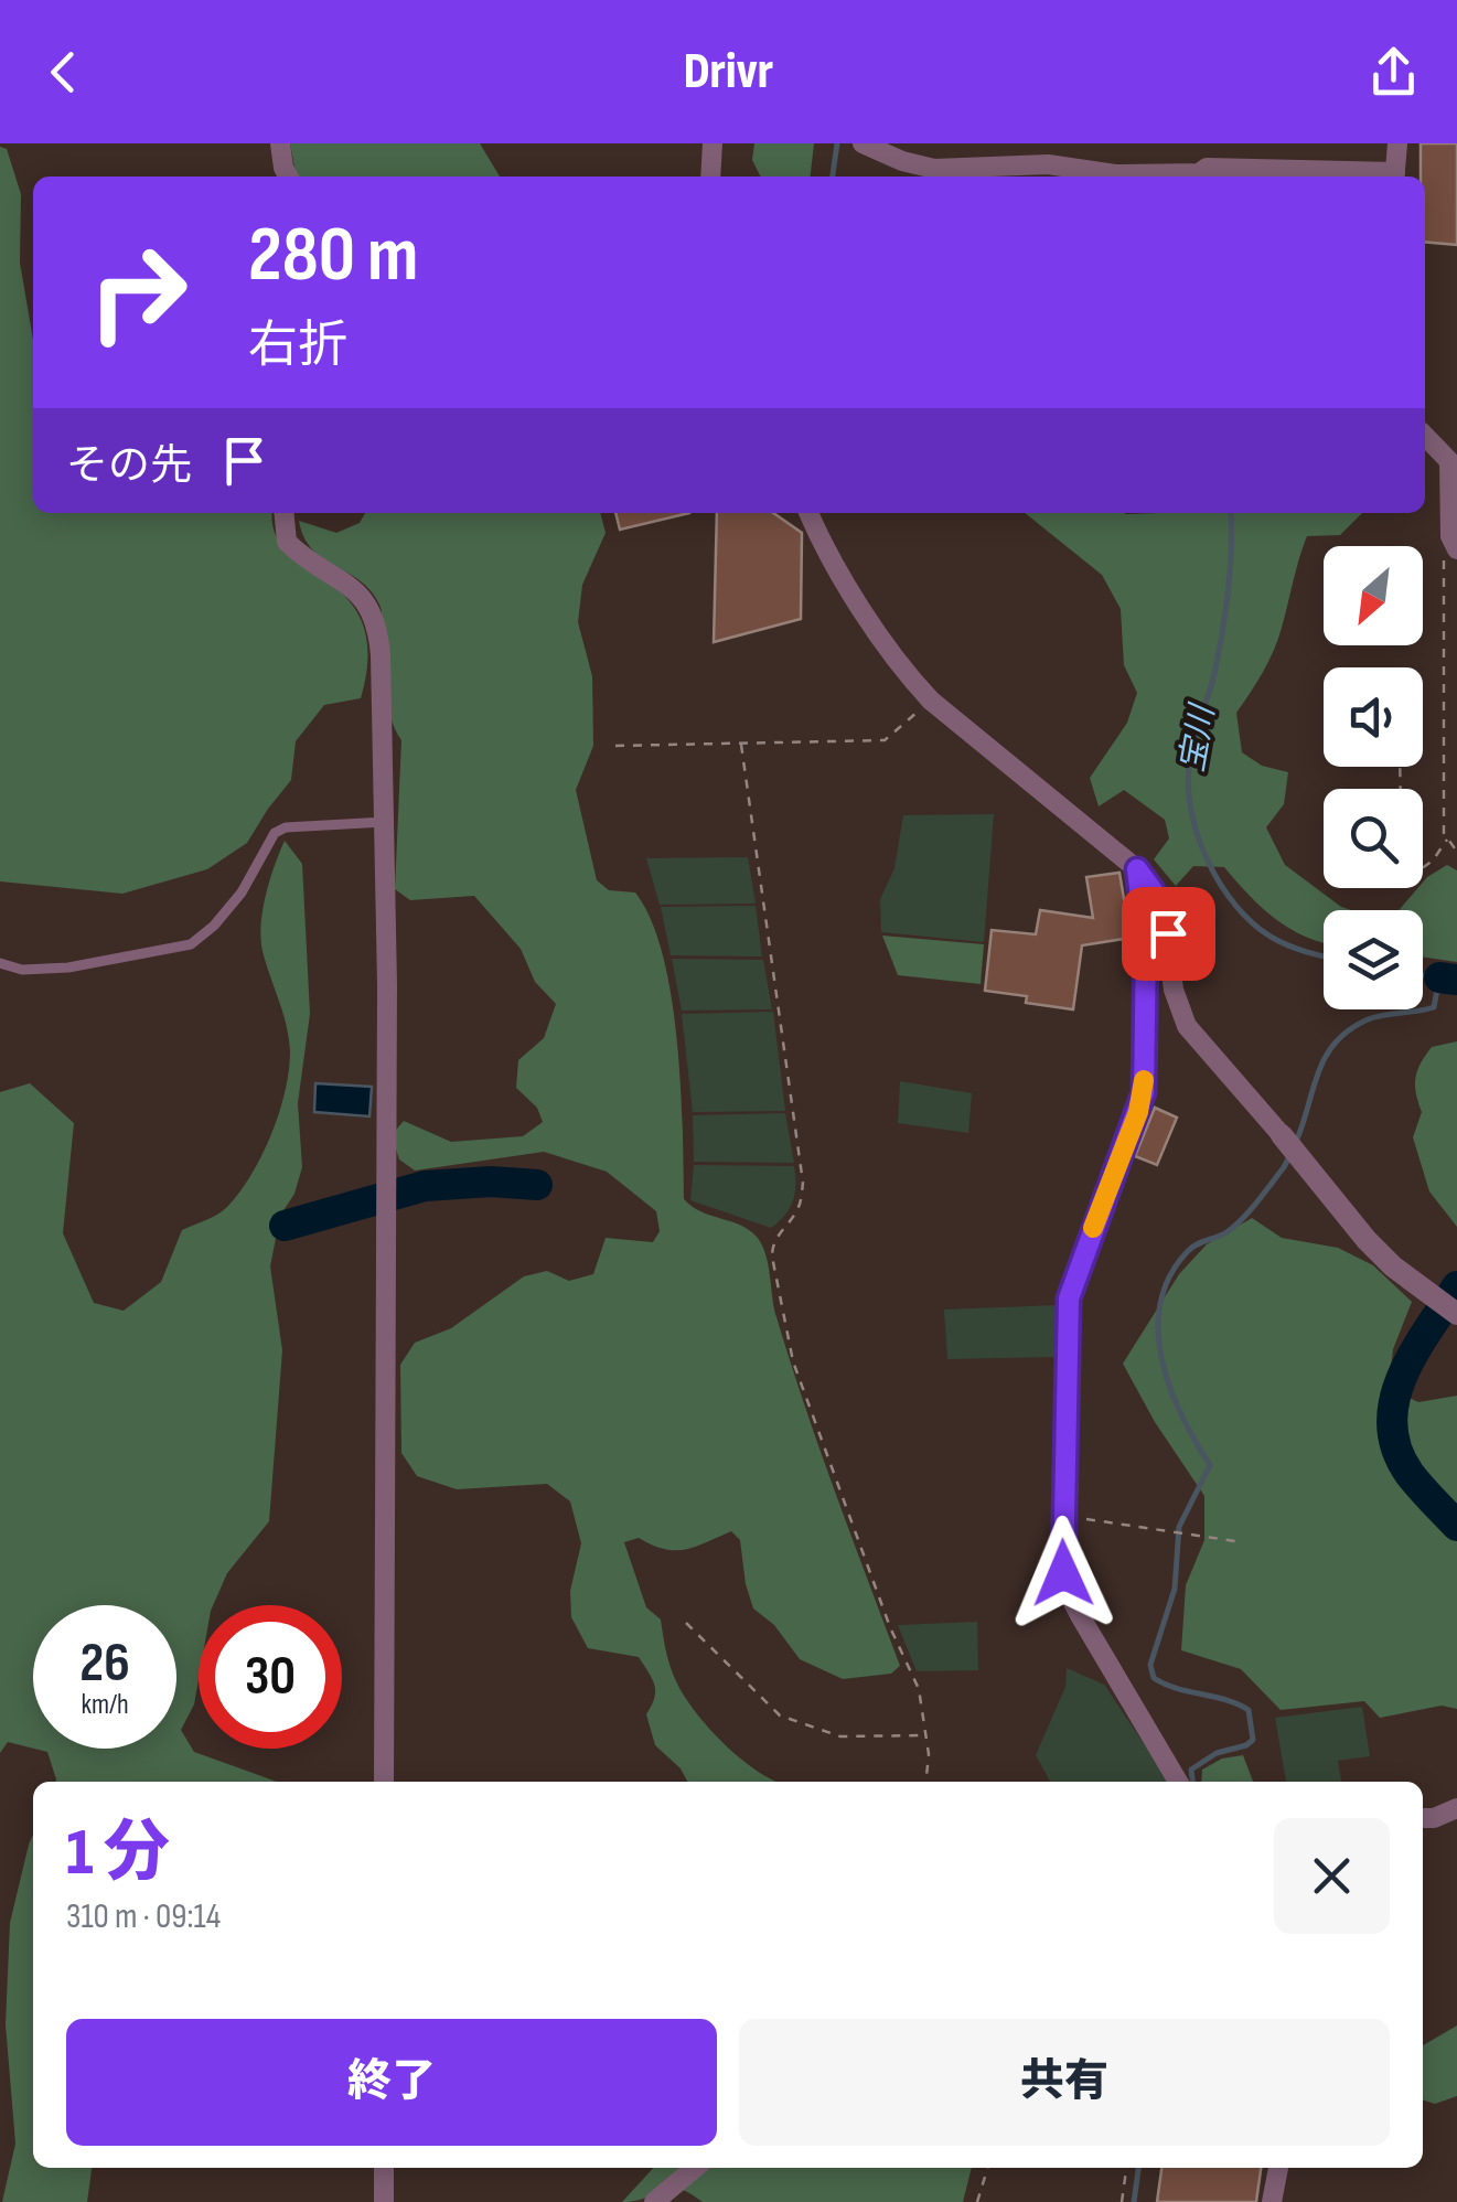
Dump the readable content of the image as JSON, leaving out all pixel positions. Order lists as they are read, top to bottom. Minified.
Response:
{"water":["宝川"],"north":"bottom left","page":{"header":"Drivr","turn":["280 m","右折"],"then":"その先","speed":"26 km/h","limit":"30","heading":["1 分","310 m · 09:14"],"buttons":["終了","共有"]}}
